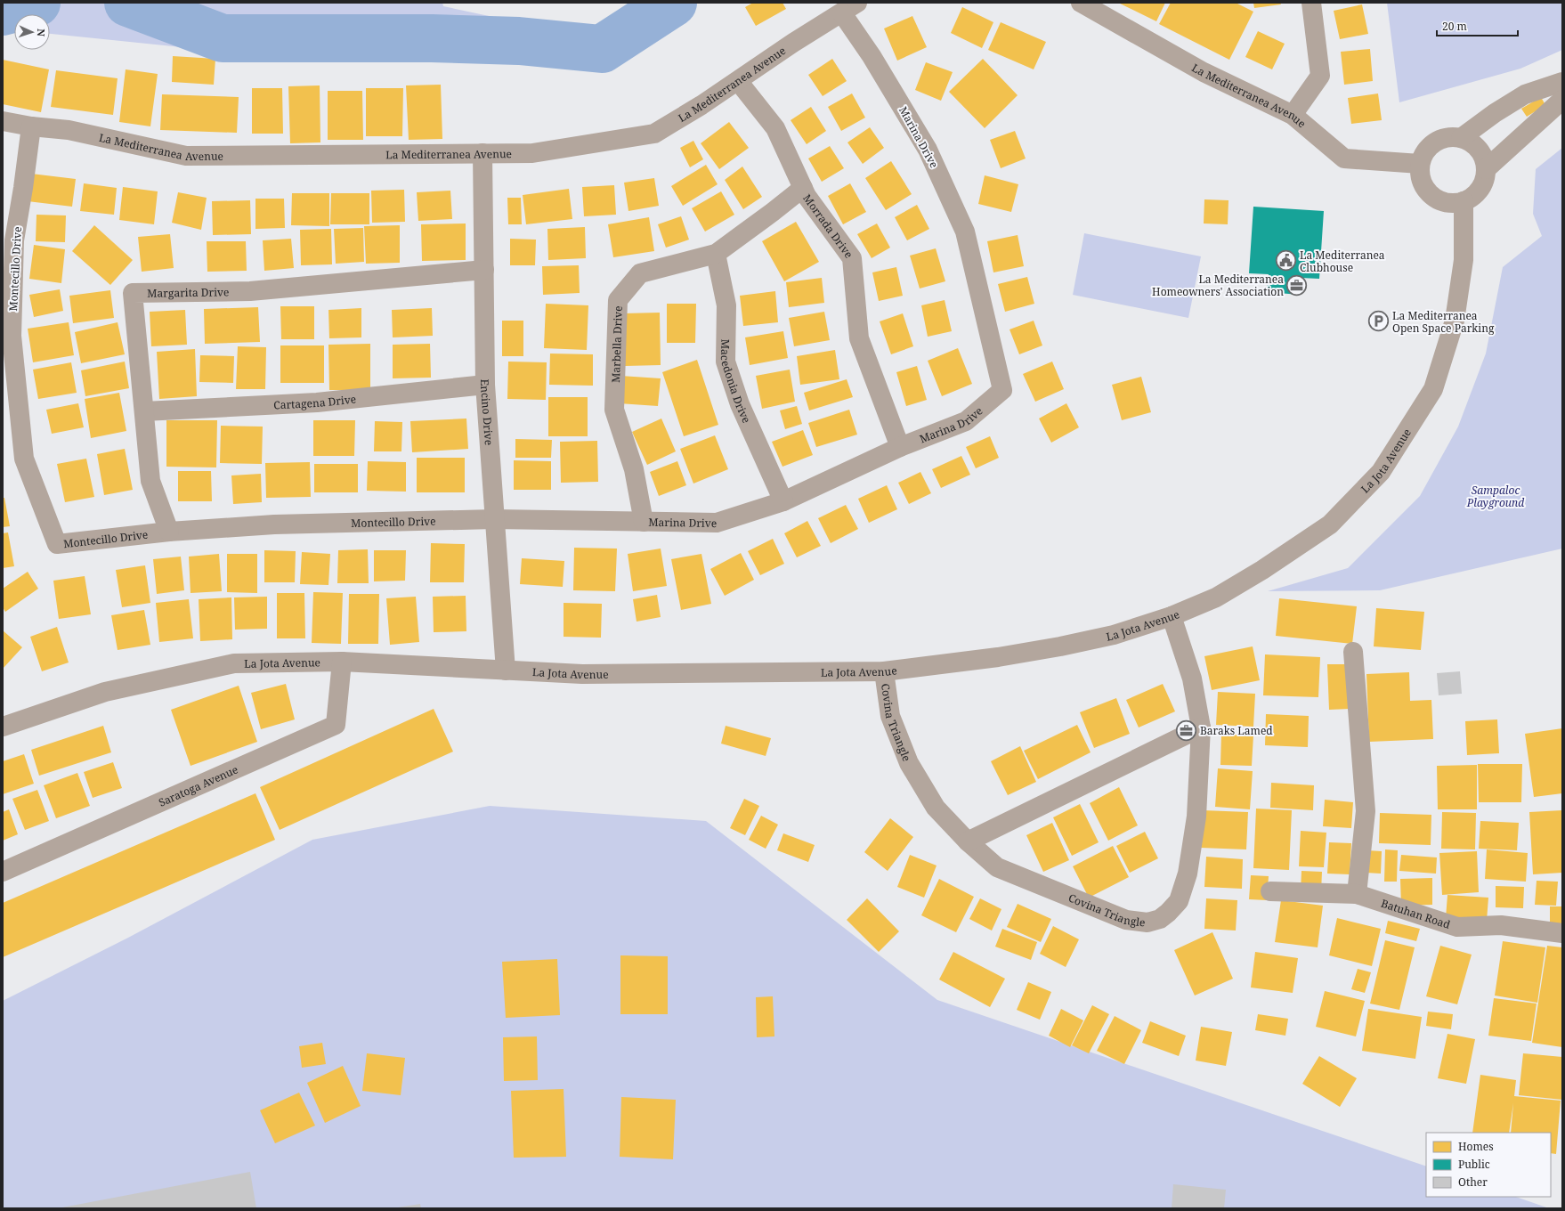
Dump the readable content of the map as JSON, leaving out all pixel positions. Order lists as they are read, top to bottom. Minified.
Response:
{"streets":{"street":["La Mediterranea Avenue","Marina Drive","Morrada Drive","Montecillo Drive","Margarita Drive","Marbella Drive","Macedonia Drive","Cartagena Drive","Encino Drive","La Jota Avenue","Covina Triangle","Saratoga Avenue","Batuhan Road"]},"crossings":[["La Mediterranea Avenue","Marina Drive"],["La Mediterranea Avenue","Morrada Drive"],["La Mediterranea Avenue","Montecillo Drive"],["La Mediterranea Avenue","Encino Drive"],["La Mediterranea Avenue","La Jota Avenue"],["Marina Drive","Morrada Drive"],["Marina Drive","Montecillo Drive"],["Marina Drive","Marbella Drive"],["Marina Drive","Macedonia Drive"],["Marina Drive","Encino Drive"],["Morrada Drive","Marbella Drive"],["Montecillo Drive","Margarita Drive"],["Montecillo Drive","Encino Drive"],["Margarita Drive","Cartagena Drive"],["Margarita Drive","Encino Drive"],["Marbella Drive","Macedonia Drive"],["Cartagena Drive","Encino Drive"],["Encino Drive","La Jota Avenue"],["La Jota Avenue","Covina Triangle"],["La Jota Avenue","Saratoga Avenue"]],"parks":["Sampaloc Playground"],"places":{"public building":["La Mediterranea Clubhouse"],"office":["La Mediterranea Homeowners' Association","Baraks Lamed"],"parking":["La Mediterranea Open Space Parking"]},"legend":["Homes","Public","Other"],"scale_bar":"20 m","north":"right"}
